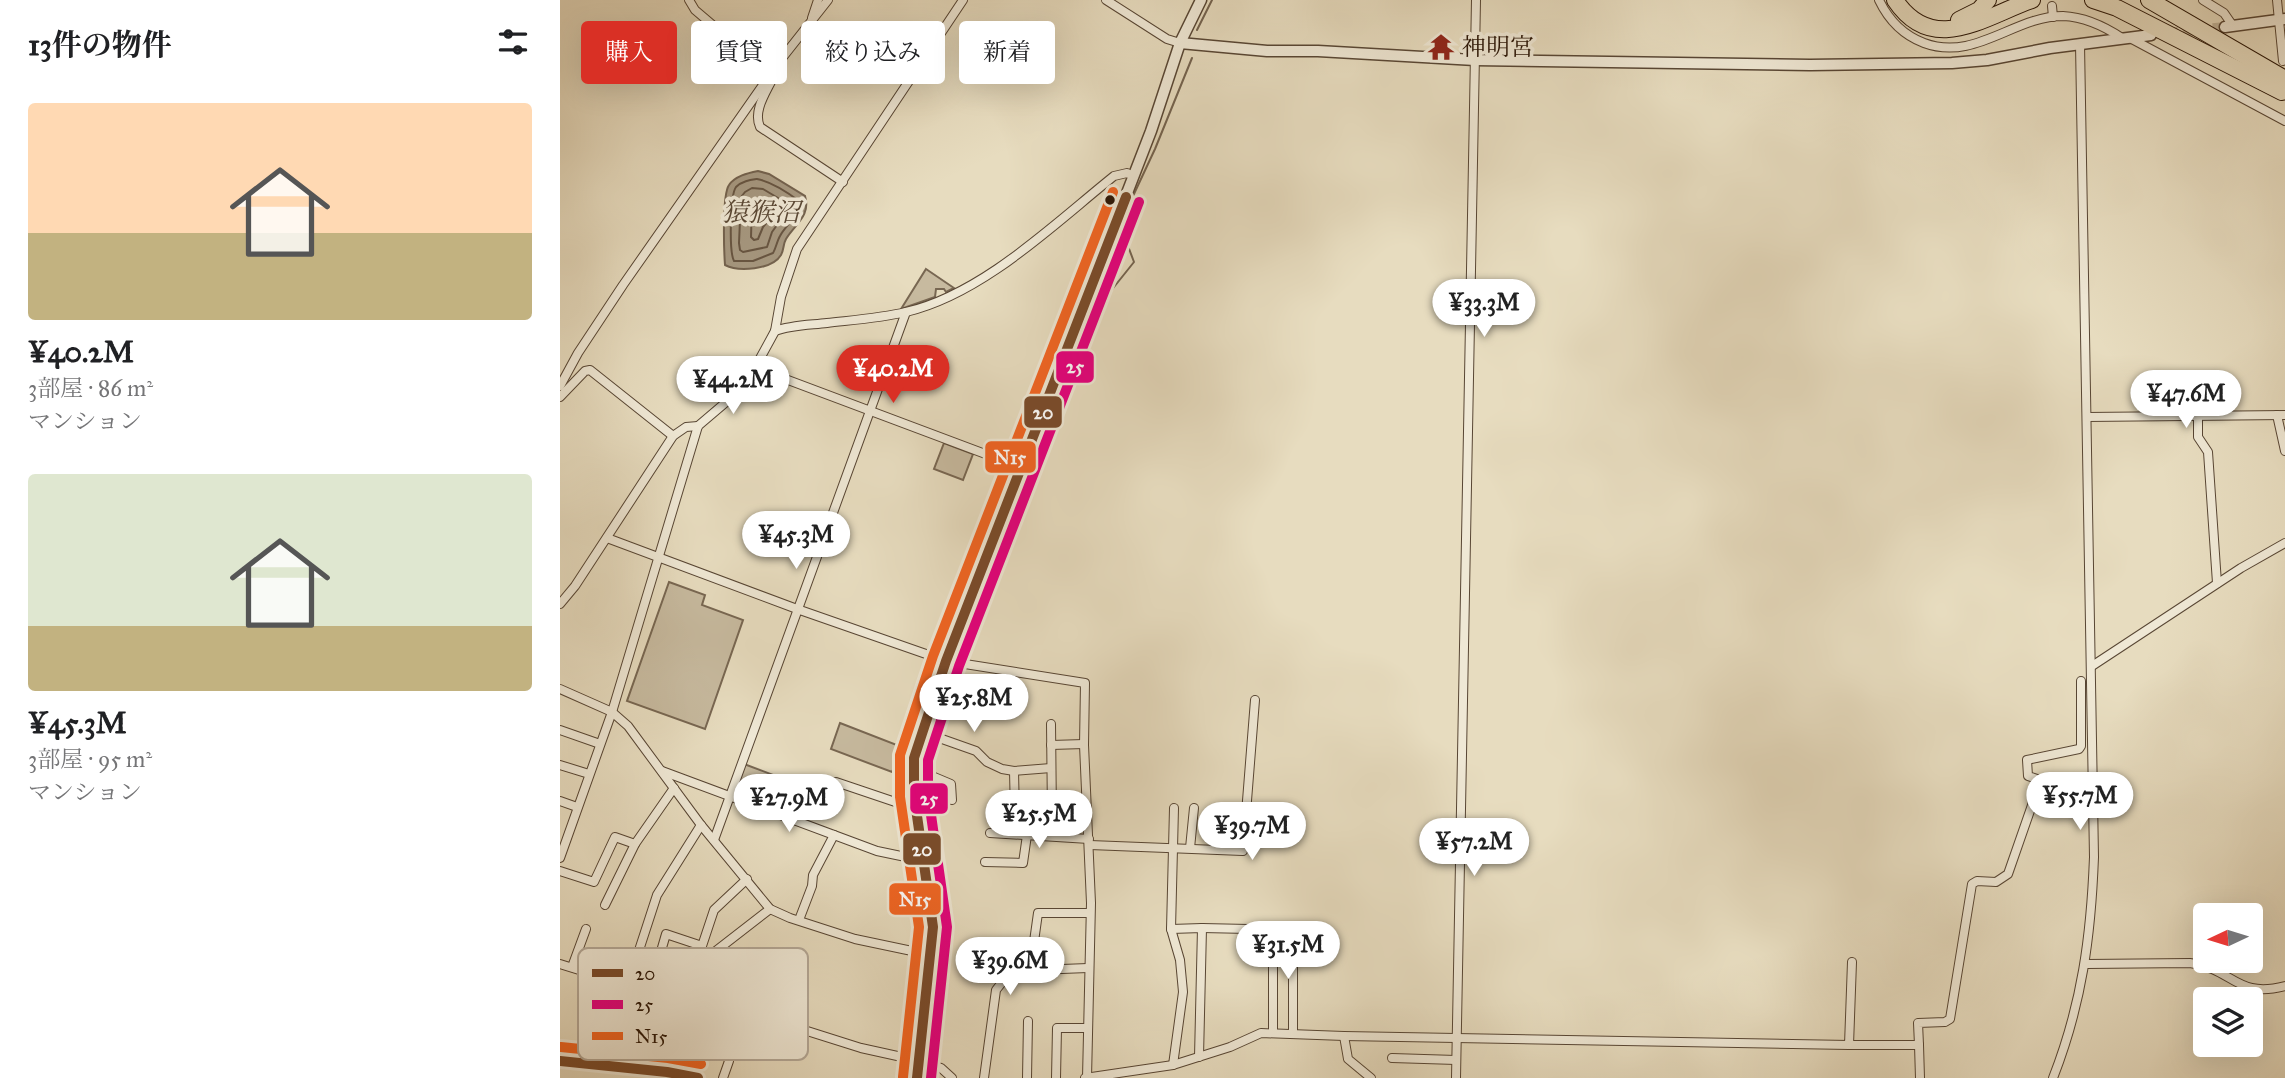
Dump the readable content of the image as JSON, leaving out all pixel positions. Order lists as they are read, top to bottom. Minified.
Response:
{"water":["猿猴沼"],"places":{"temple":["神明宮"]},"lines":["transit line N15","transit line 20","transit line 25"],"legend":["20","25","N15"],"north":"left","page":{"heading":"13件の物件","chip":["購入","賃貸","絞り込み","新着"],"list":[{"name":"¥40.2M","note":"3部屋 · 86 m² · マンション"},{"name":"¥45.3M","note":"3部屋 · 95 m² · マンション"}],"price":["¥33.3M","¥40.2M","¥44.2M","¥47.6M","¥45.3M","¥25.8M","¥55.7M","¥27.9M","¥25.5M","¥39.7M","¥57.2M","¥31.5M","¥39.6M"]}}
